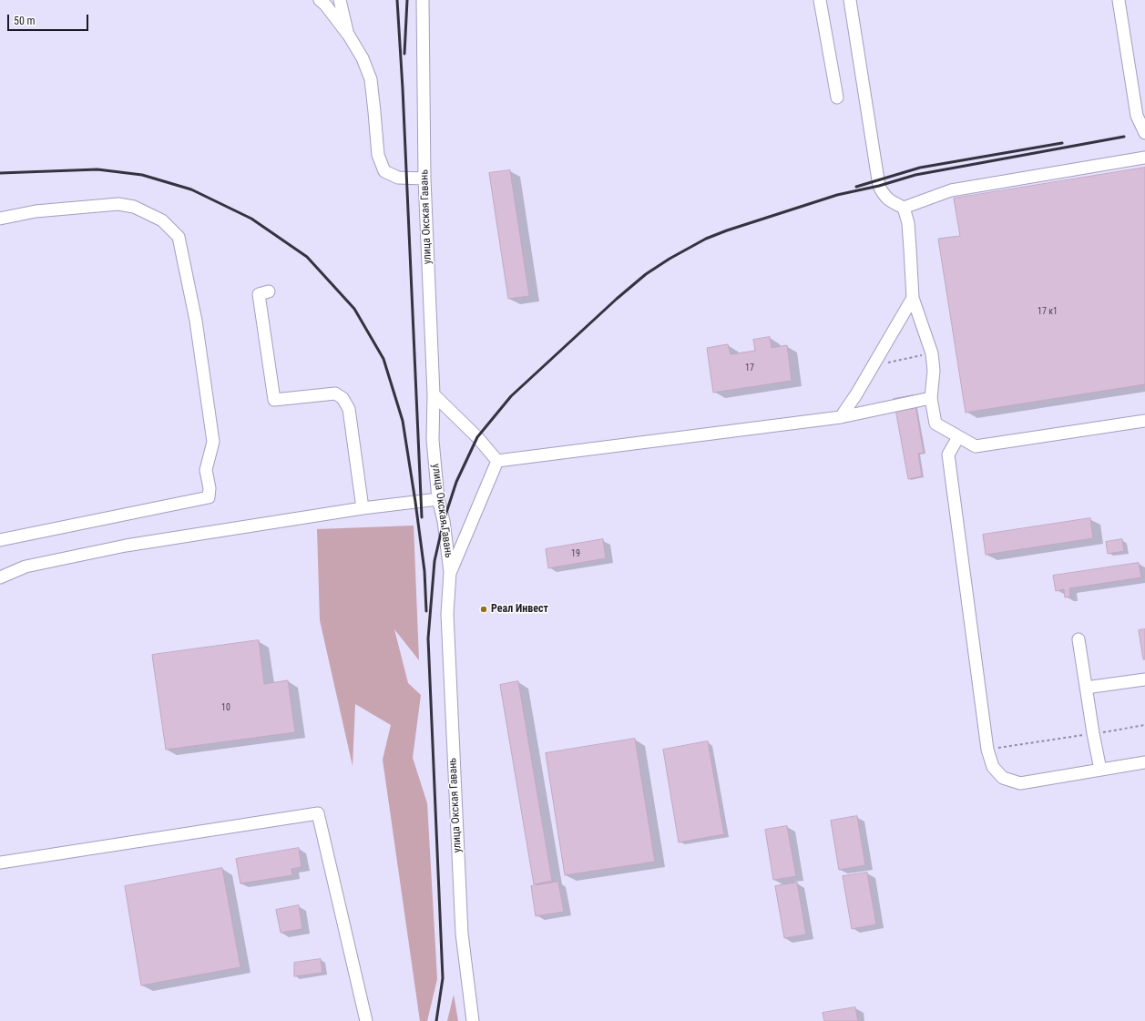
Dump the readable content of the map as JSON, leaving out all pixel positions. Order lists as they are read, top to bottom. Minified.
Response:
{"streets":{"street":["улица Окская Гавань"]},"places":["Реал Инвест"],"house_numbers":["17 к1","17","19","10"],"scale_bar":"50 m"}
